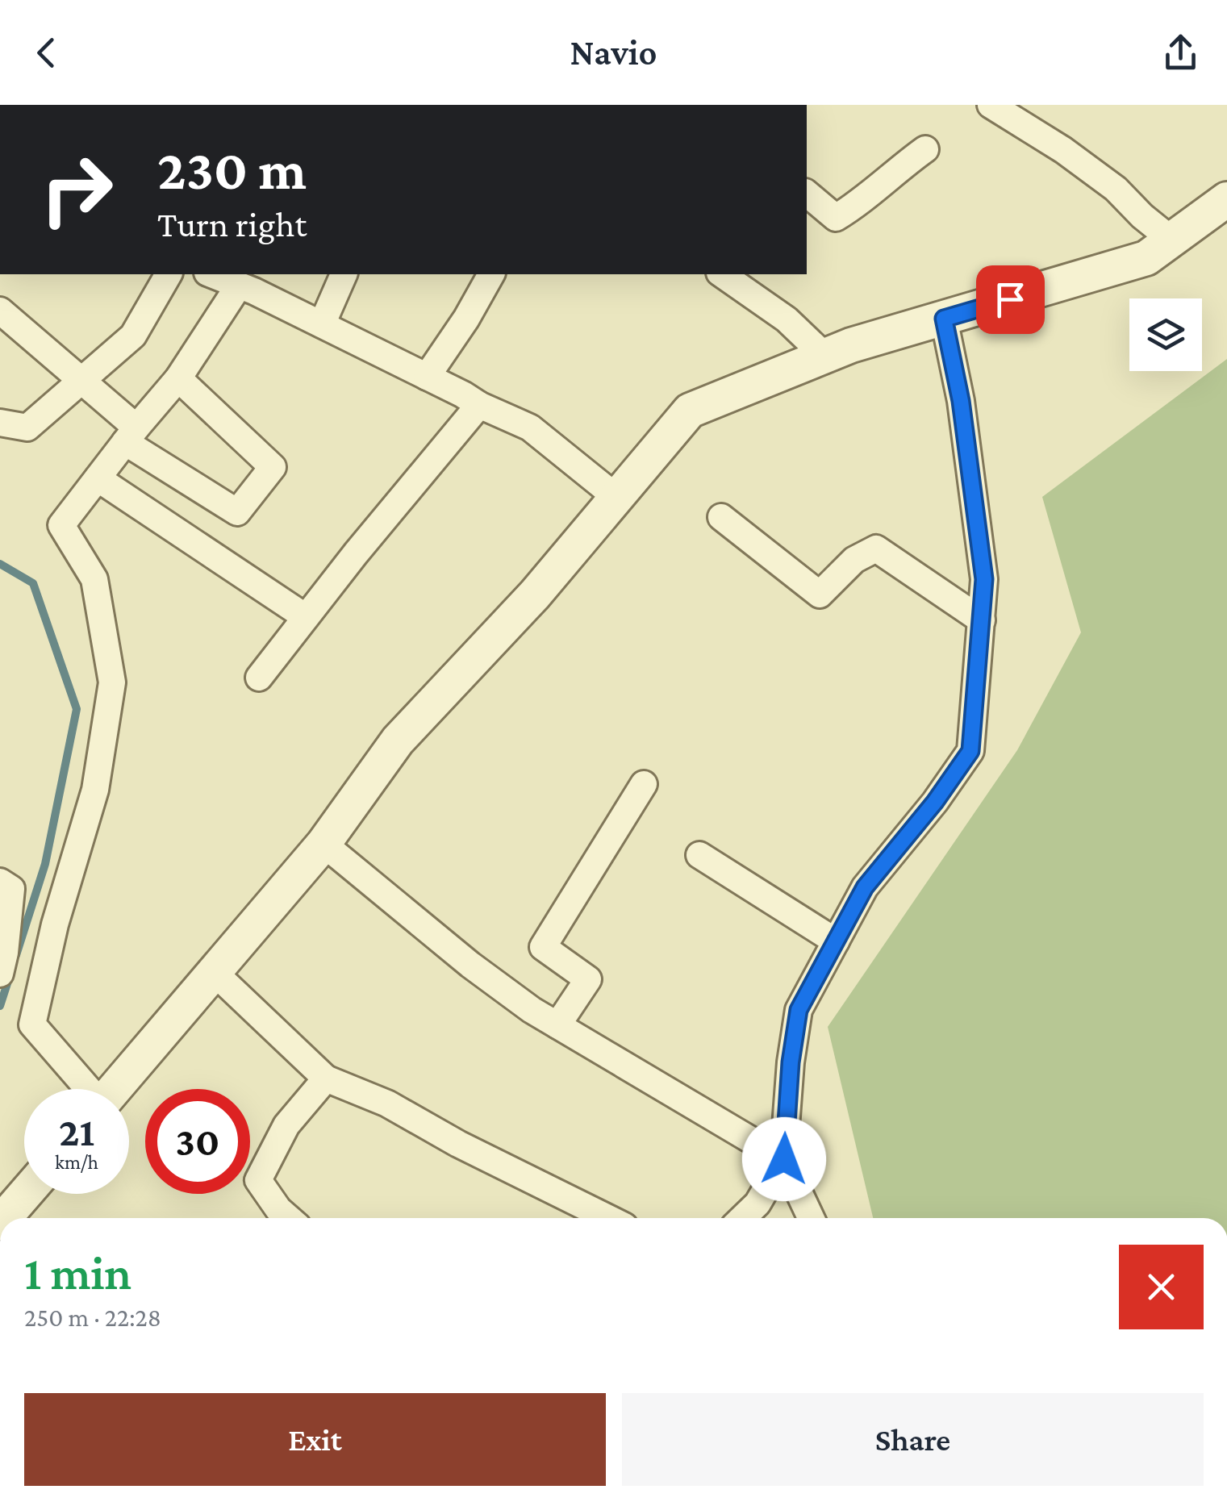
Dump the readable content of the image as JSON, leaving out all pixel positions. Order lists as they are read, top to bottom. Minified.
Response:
{"page":{"header":"Navio","turn":["230 m","Turn right"],"speed":"21 km/h","limit":"30","heading":["1 min","250 m · 22:28"],"buttons":["Exit","Share"]}}
